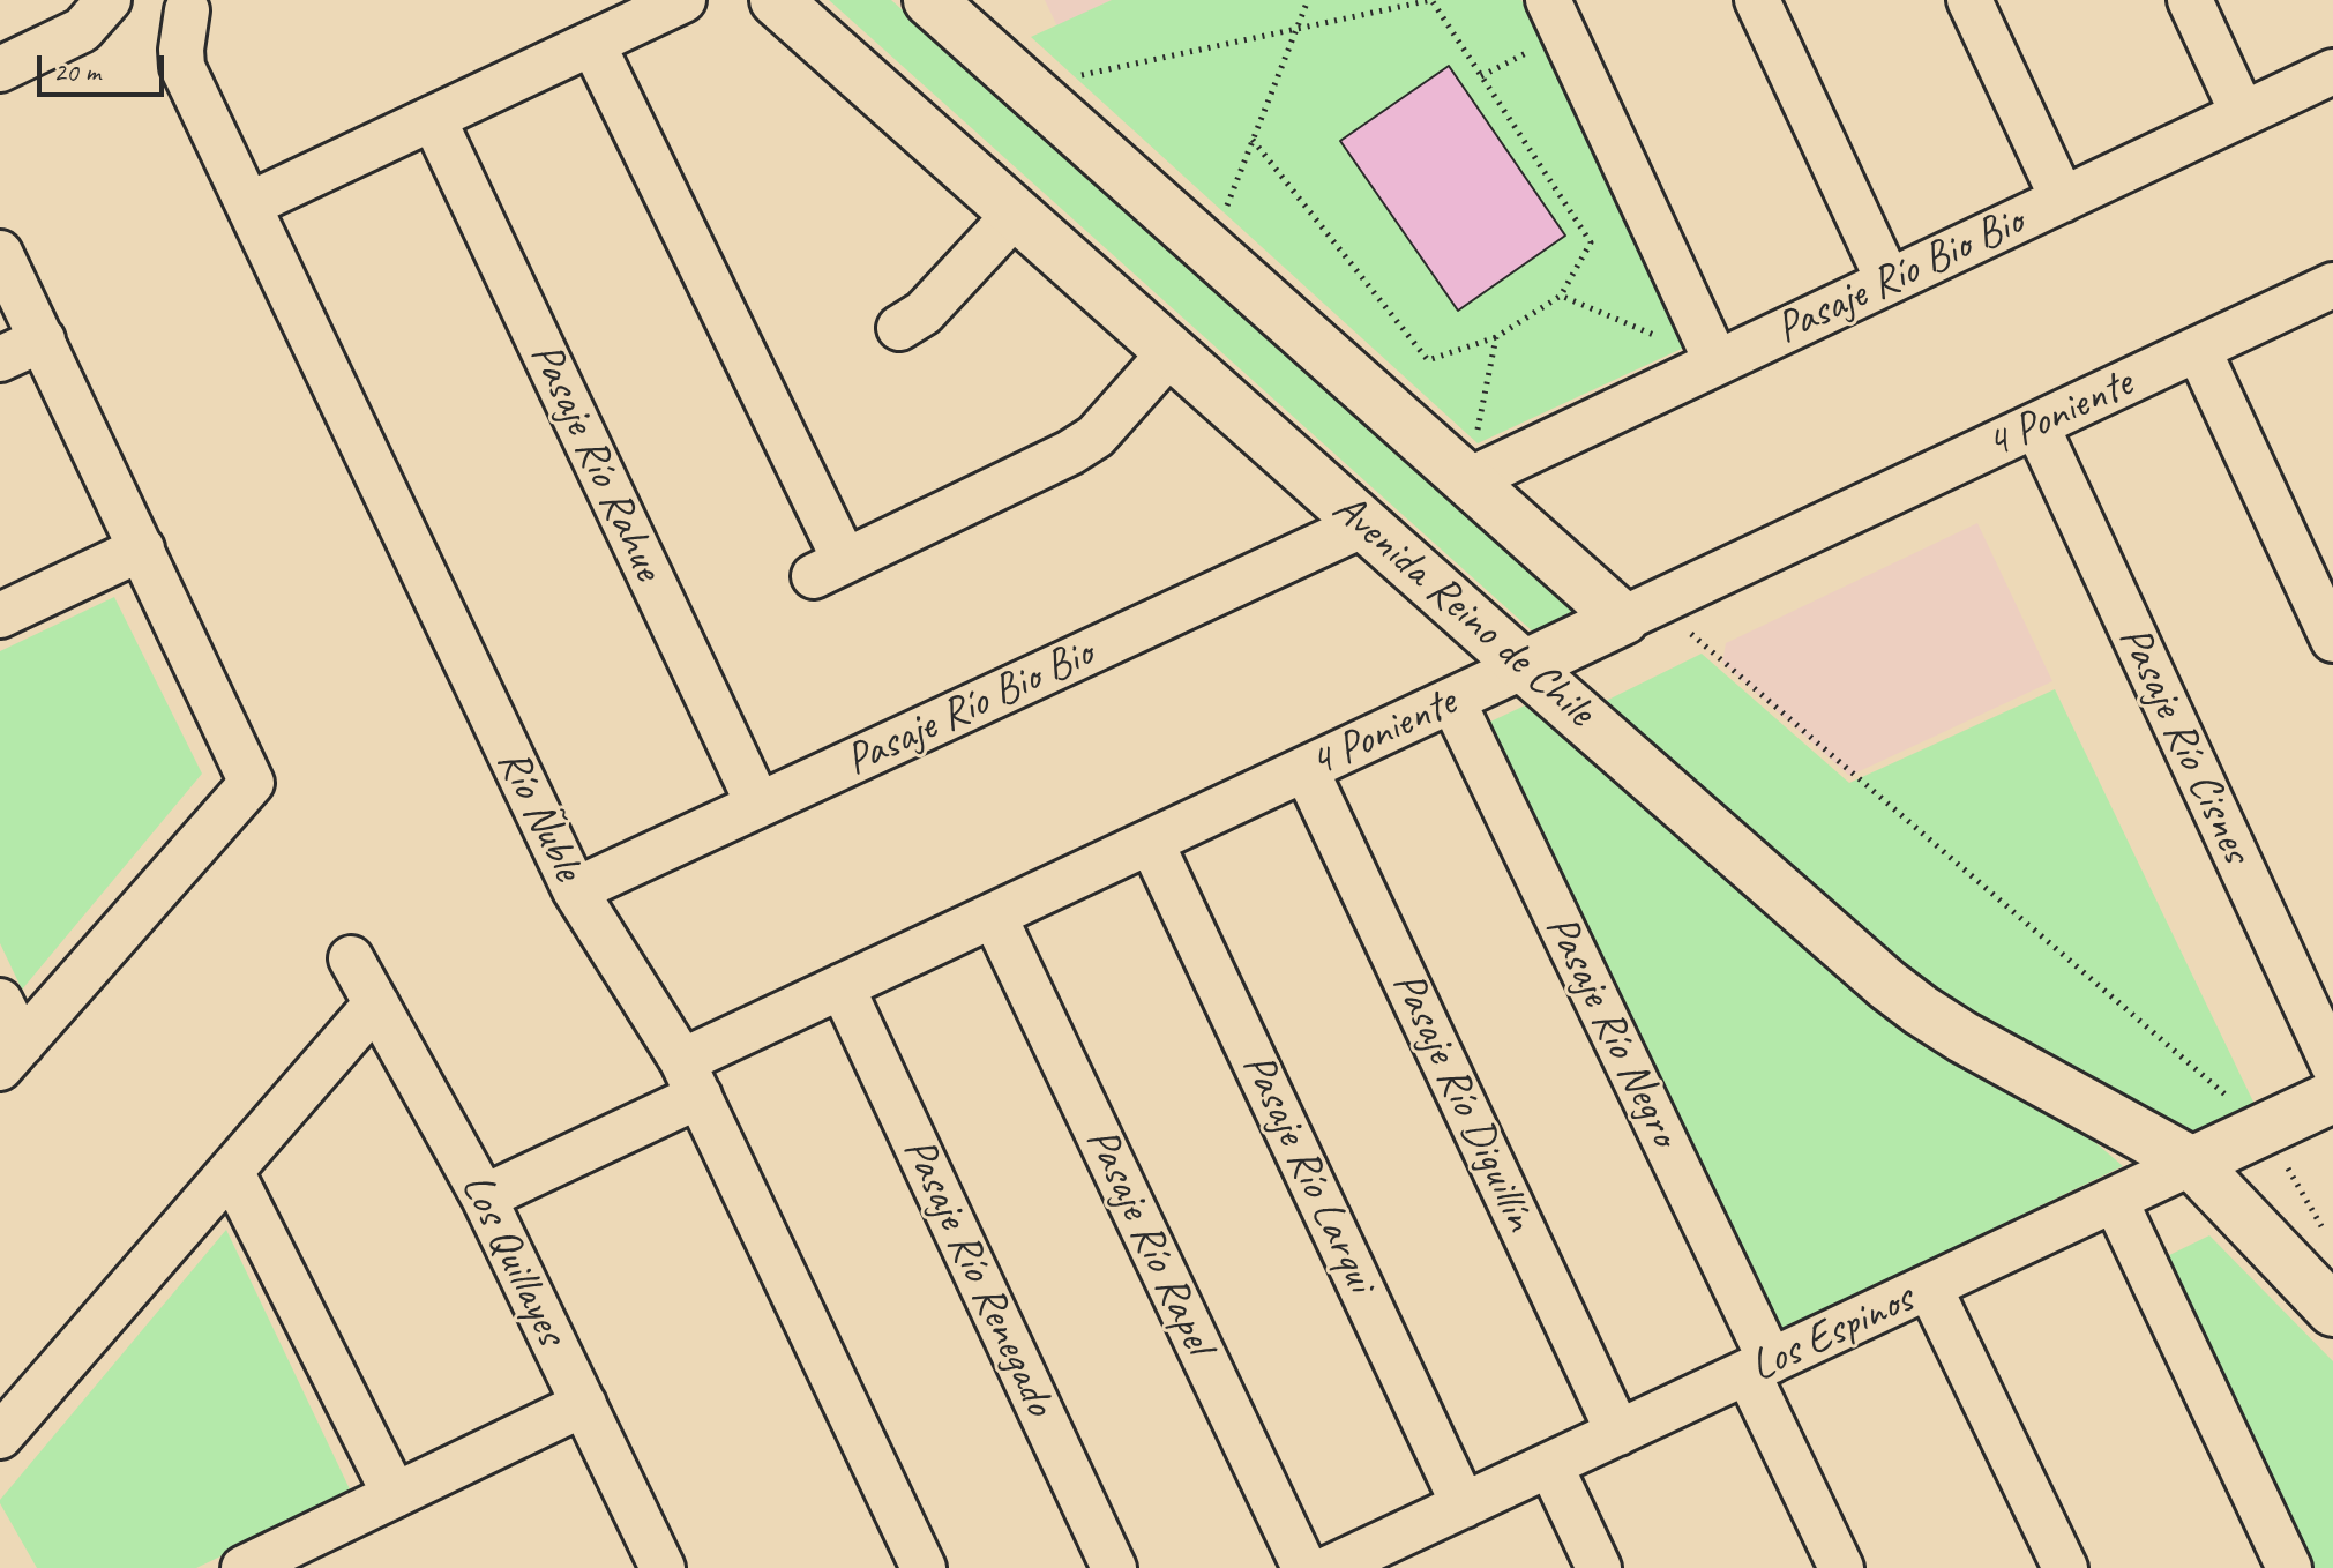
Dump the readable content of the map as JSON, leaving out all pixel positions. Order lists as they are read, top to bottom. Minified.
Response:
{"streets":{"street":["Pasaje Río Bio Bio","4 Poniente","Pasaje Río Rahue","Avenida Reino de Chile","Pasaje Río Cisnes","Río Ñuble","Pasaje Río Negro","Pasaje Río Diguillín","Pasaje Río Larqui","Pasaje Río Rapel","Los Quillayes","Pasaje Río Renegado","Los Espinos"]},"crossings":[["Pasaje Río Bio Bio","Pasaje Río Rahue"],["Pasaje Río Bio Bio","Avenida Reino de Chile"],["Pasaje Río Bio Bio","Río Ñuble"],["4 Poniente","Avenida Reino de Chile"],["4 Poniente","Pasaje Río Cisnes"],["4 Poniente","Río Ñuble"],["4 Poniente","Pasaje Río Negro"],["4 Poniente","Pasaje Río Diguillín"],["4 Poniente","Pasaje Río Larqui"],["4 Poniente","Pasaje Río Rapel"],["4 Poniente","Los Quillayes"],["4 Poniente","Pasaje Río Renegado"],["Avenida Reino de Chile","Los Espinos"],["Pasaje Río Negro","Los Espinos"],["Pasaje Río Diguillín","Los Espinos"],["Pasaje Río Larqui","Los Espinos"]],"scale_bar":"20 m"}
